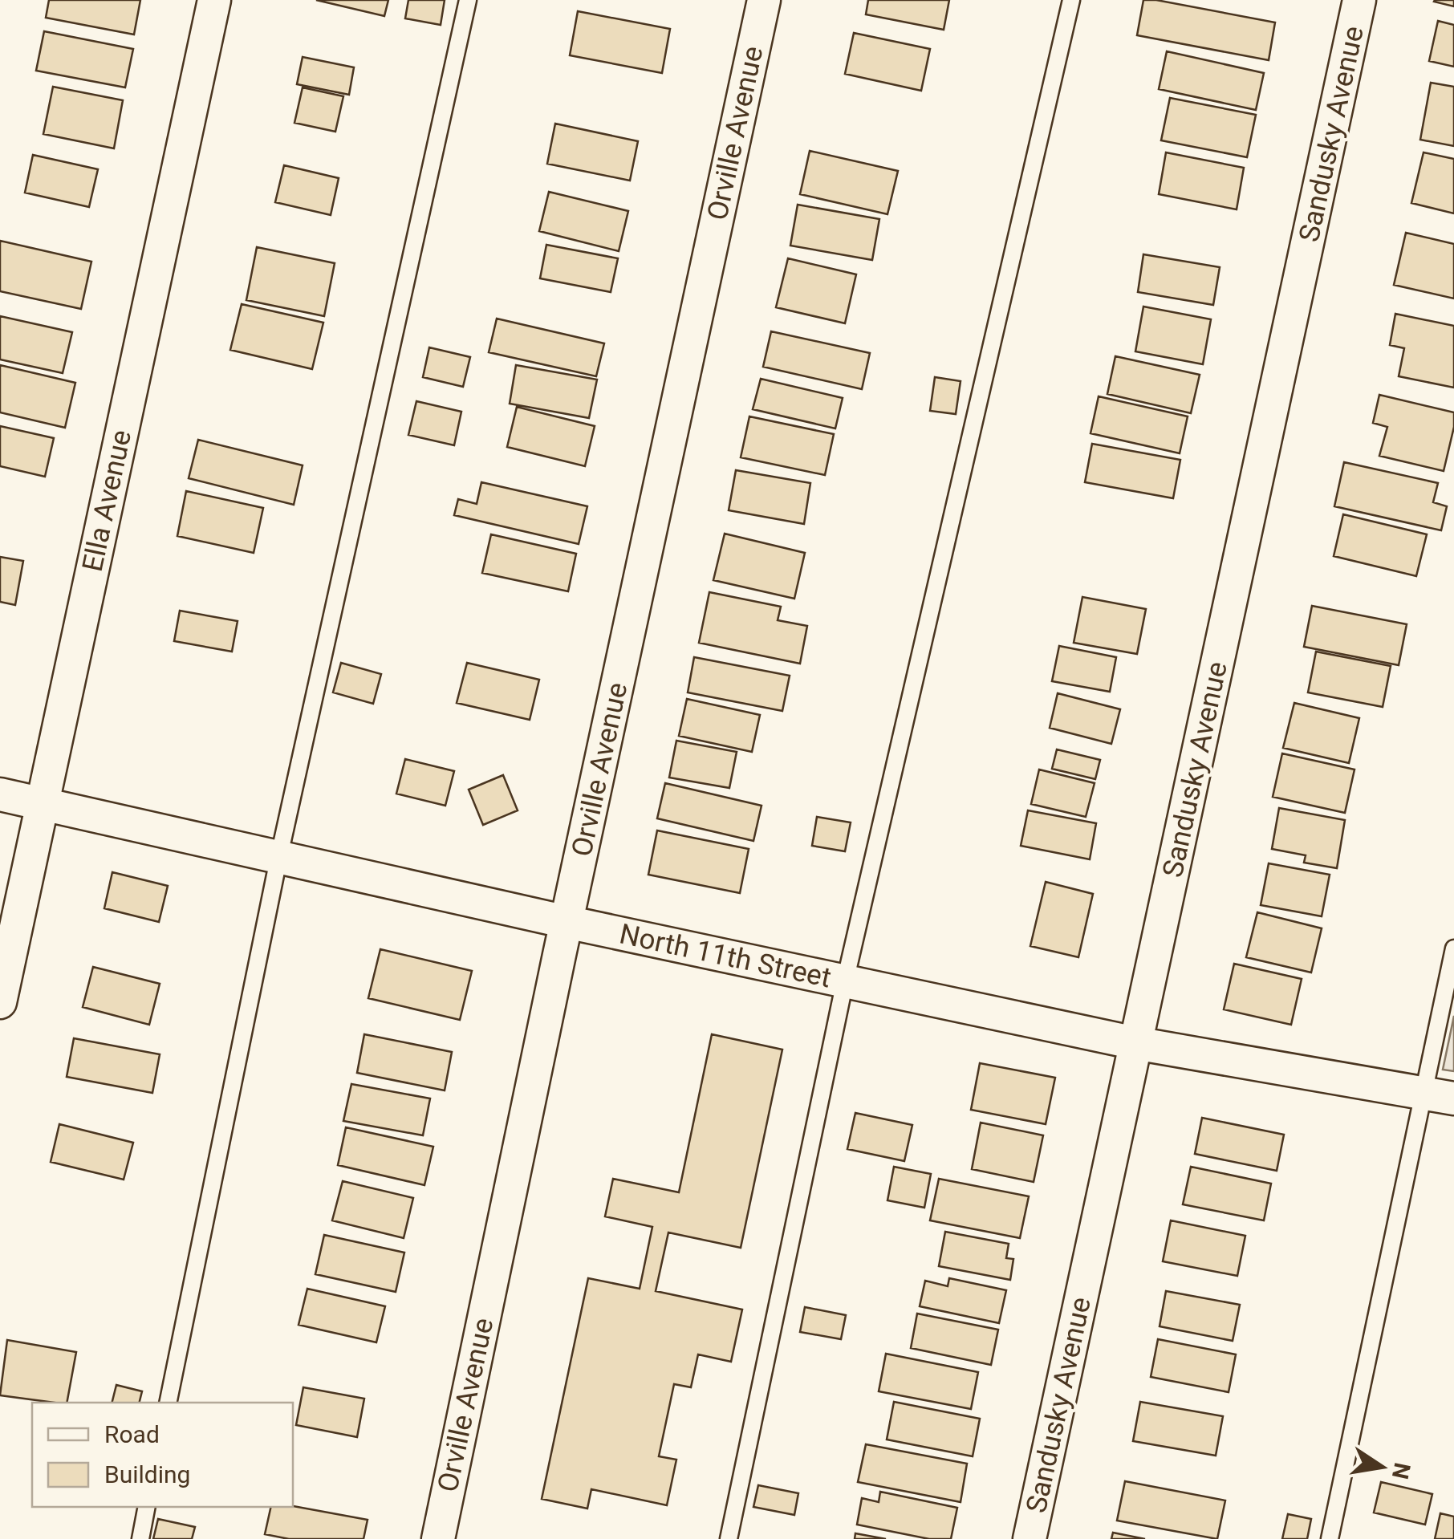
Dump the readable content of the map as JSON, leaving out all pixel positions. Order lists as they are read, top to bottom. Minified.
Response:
{"streets":{"street":["Orville Avenue","Sandusky Avenue","Ella Avenue","North 11th Street"]},"crossings":[["Orville Avenue","North 11th Street"],["Sandusky Avenue","North 11th Street"],["Ella Avenue","North 11th Street"]],"legend":["Road","Building"],"north":"right"}
